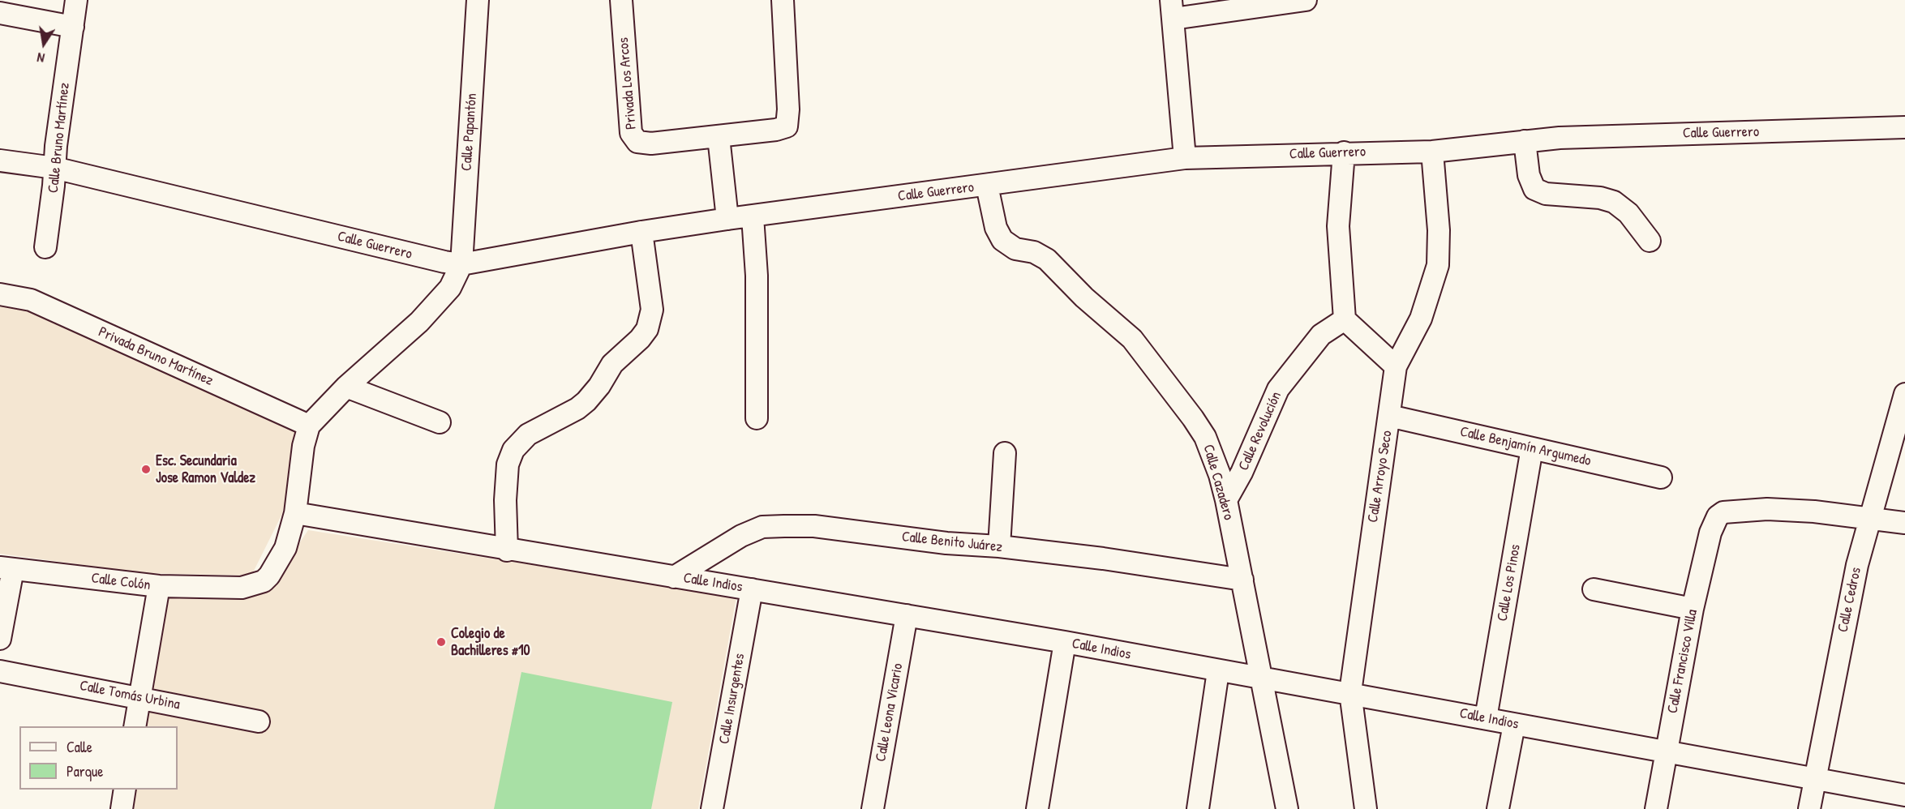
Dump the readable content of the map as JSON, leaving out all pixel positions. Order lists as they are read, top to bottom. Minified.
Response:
{"streets":{"street":["Privada Los Arcos","Calle Papantón","Calle Guerrero","Calle Bruno Martínez","Privada Bruno Martínez","Calle Revolución","Calle Benjamín Argumedo","Calle Arroyo Seco","Calle Cazadero","Calle Benito Juárez","Calle Colón","Calle Indios","Calle Los Pinos","Calle Cedros","Calle Francisco Villa","Calle Tomás Urbina","Calle Insurgentes","Calle Leona Vicario"]},"crossings":[["Calle Papantón","Calle Guerrero"],["Calle Guerrero","Calle Bruno Martínez"],["Calle Guerrero","Calle Arroyo Seco"],["Calle Guerrero","Calle Cazadero"],["Privada Bruno Martínez","Calle Colón"],["Calle Revolución","Calle Cazadero"],["Calle Benjamín Argumedo","Calle Arroyo Seco"],["Calle Benjamín Argumedo","Calle Los Pinos"],["Calle Arroyo Seco","Calle Indios"],["Calle Cazadero","Calle Benito Juárez"],["Calle Cazadero","Calle Indios"],["Calle Benito Juárez","Calle Indios"],["Calle Colón","Calle Indios"],["Calle Indios","Calle Los Pinos"],["Calle Indios","Calle Cedros"],["Calle Indios","Calle Francisco Villa"],["Calle Indios","Calle Insurgentes"],["Calle Indios","Calle Leona Vicario"],["Calle Cedros","Calle Francisco Villa"]],"places":["Esc. Secundaria Jose Ramon Valdez","Colegio de Bachilleres #10"],"legend":["Calle","Parque"],"north":"bottom"}
